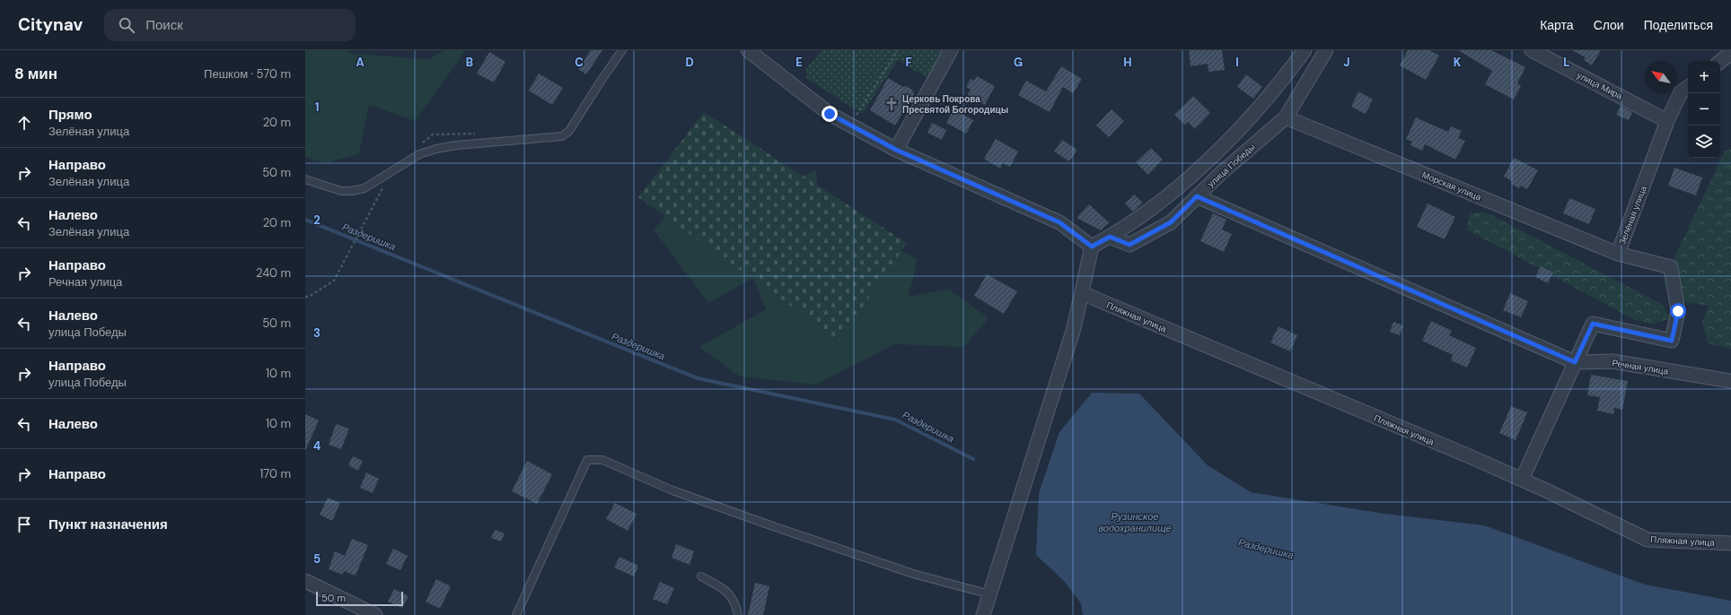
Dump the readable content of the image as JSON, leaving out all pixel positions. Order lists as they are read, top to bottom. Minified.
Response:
{"streets":{"street":["улица Мира","улица Победы","Морская улица","Зелёная улица","Пляжная улица","Речная улица"]},"crossings":[["улица Мира","Зелёная улица"],["улица Победы","Морская улица"],["улица Победы","Речная улица"],["Морская улица","Зелёная улица"],["Зелёная улица","Пляжная улица"],["Зелёная улица","Речная улица"]],"water":["Раздеришка","Рузинское водохранилище"],"places":{"church":["Церковь Покрова Пресвятой Богородицы"]},"scale_bar":"50 m","north":"top left","page":{"header":"Citynav","search":"Поиск","nav":["Карта","Слои","Поделиться"],"heading":["8 мин","Пешком · 570 m"],"map_buttons":["+","−"],"list":[["Прямо","Зелёная улица","20 m"],["Направо","Зелёная улица","50 m"],["Налево","Зелёная улица","20 m"],["Направо","Речная улица","240 m"],["Налево","улица Победы","50 m"],["Направо","улица Победы","10 m"],["Налево","10 m"],["Направо","170 m"],"Пункт назначения"],"scale":"50 m"},"grid":{"columns":["A","B","C","D","E","F","G","H","I","J","K","L"],"rows":["1","2","3","4","5"]}}
